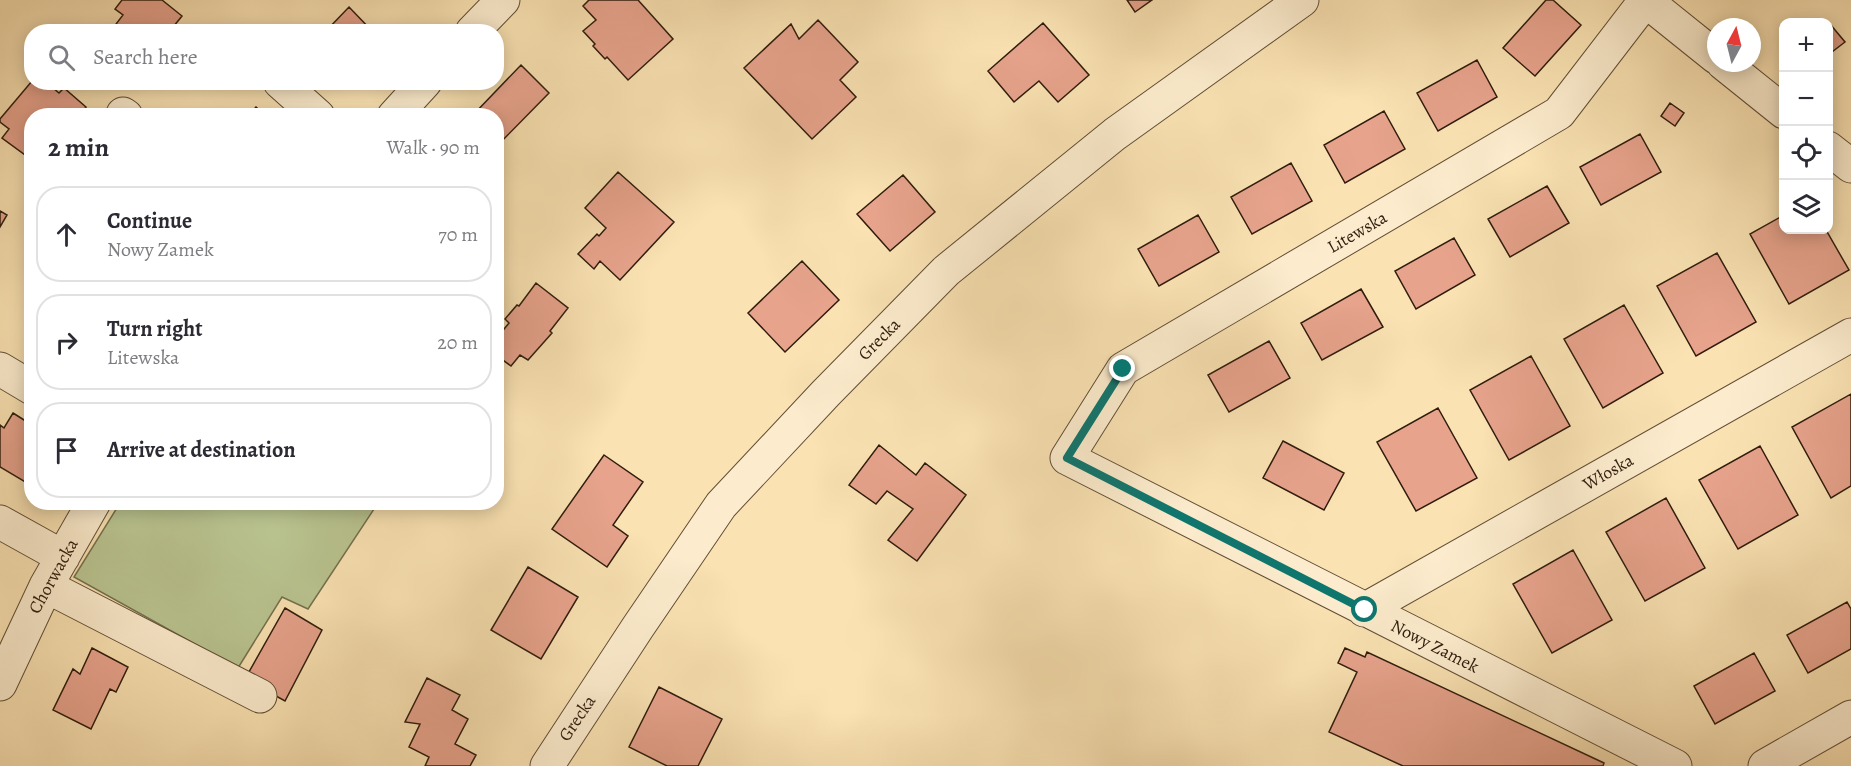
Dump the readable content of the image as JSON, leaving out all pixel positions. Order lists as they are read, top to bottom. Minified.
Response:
{"streets":{"street":["Litewska","Grecka","Włoska","Chorwacka","Nowy Zamek"]},"crossings":[["Litewska","Nowy Zamek"],["Włoska","Nowy Zamek"]],"north":"top","page":{"map_buttons":["+","−"],"search":"Search here","heading":["2 min","Walk · 90 m"],"list":[["Continue","Nowy Zamek","70 m"],["Turn right","Litewska","20 m"],"Arrive at destination"]}}
